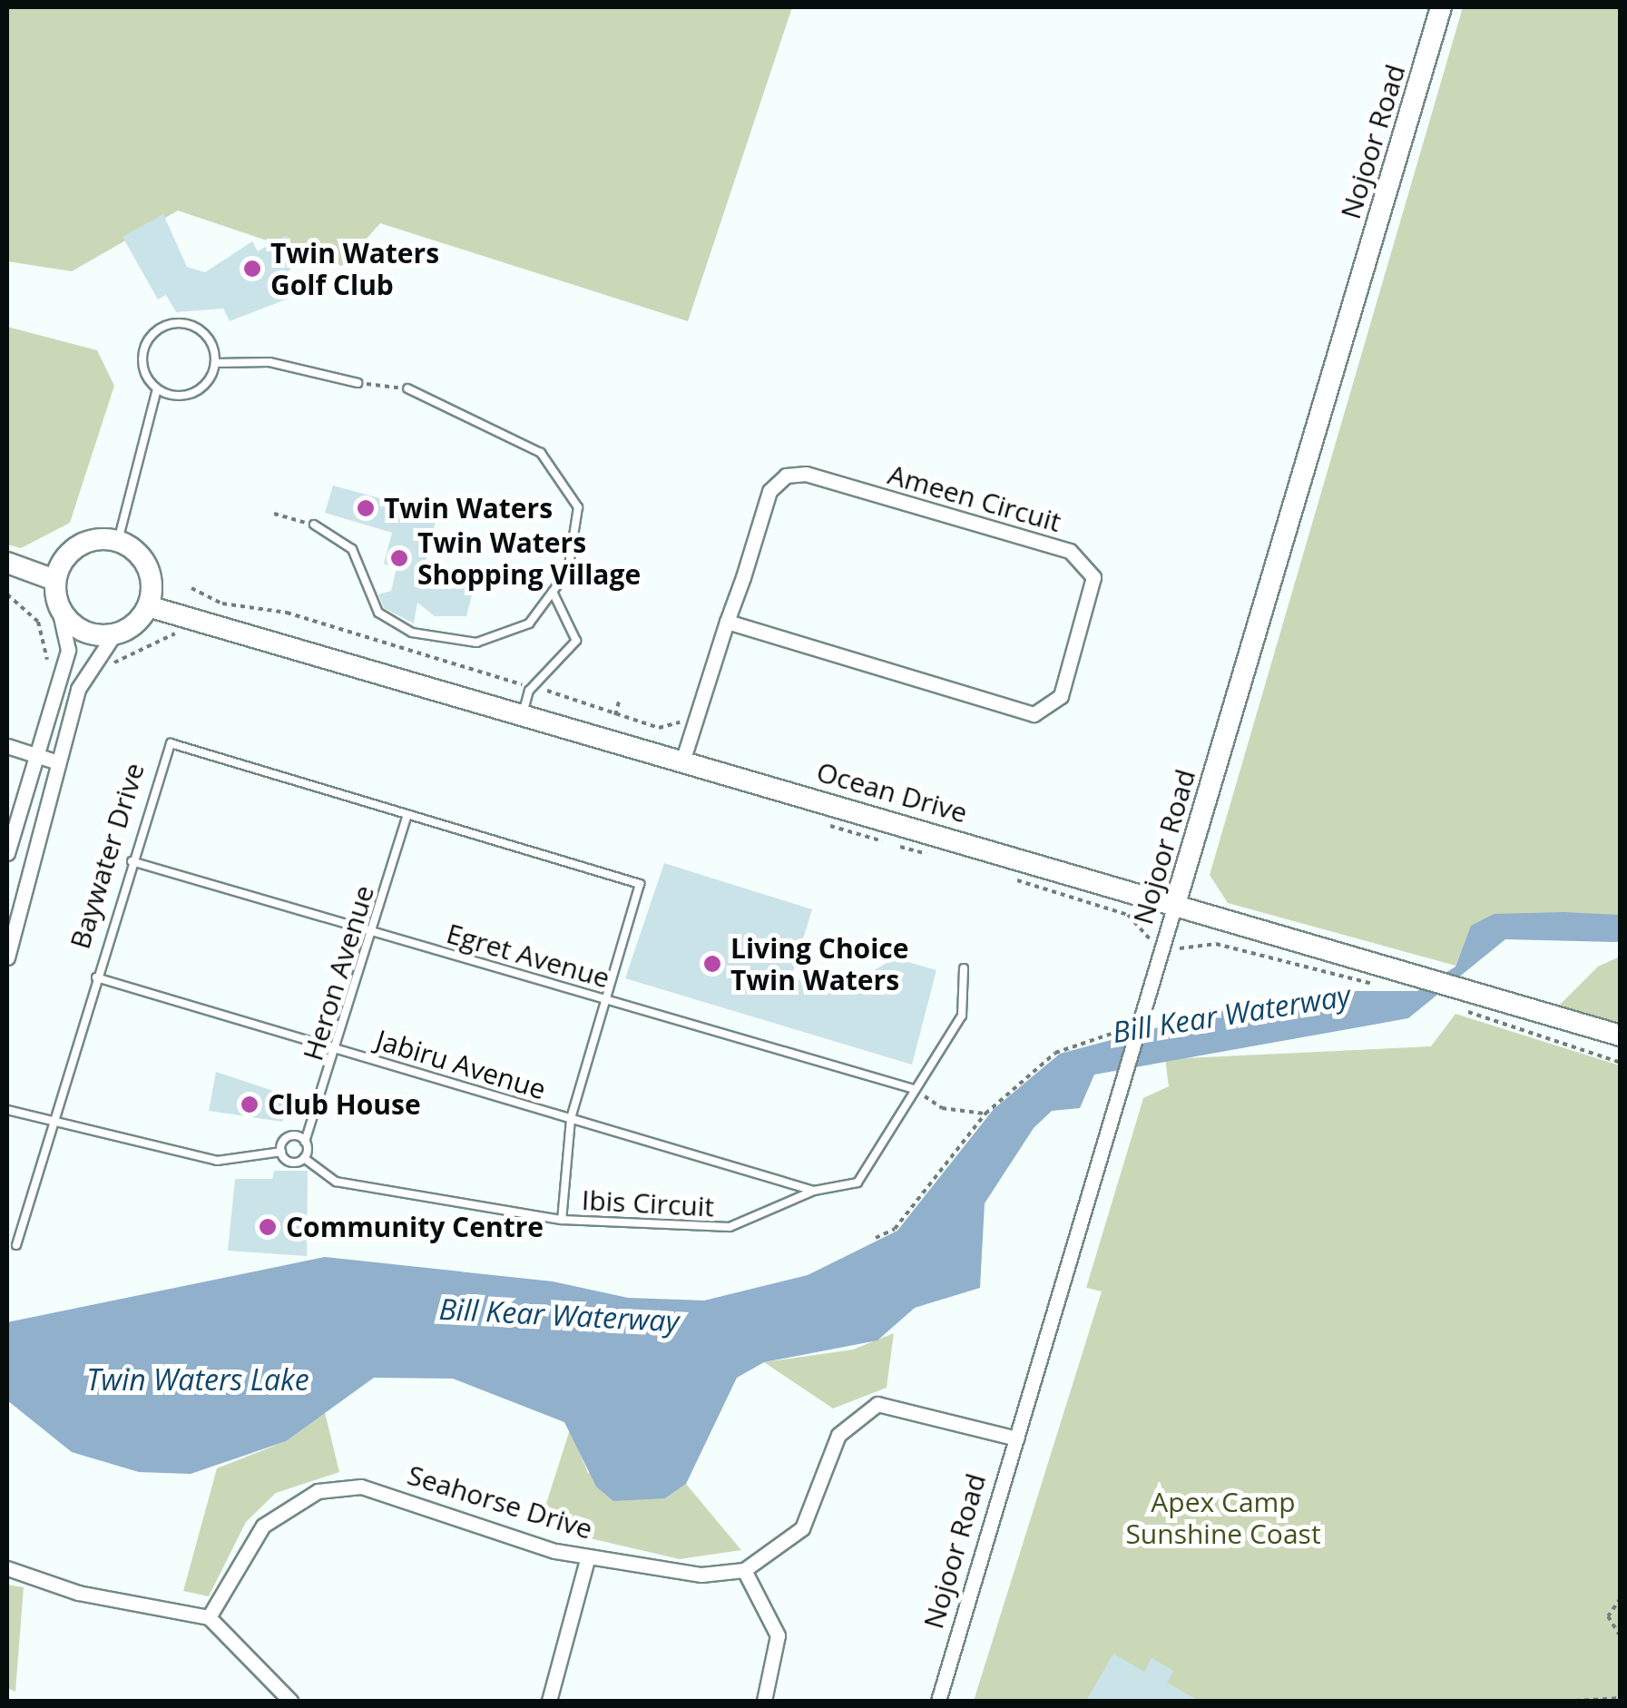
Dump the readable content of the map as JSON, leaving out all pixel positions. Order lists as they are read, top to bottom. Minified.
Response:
{"streets":{"street":["Nojoor Road","Ameen Circuit","Ocean Drive","Seahorse Drive"],"lane":["Baywater Drive","Egret Avenue","Heron Avenue","Jabiru Avenue","Ibis Circuit"]},"crossings":[["Nojoor Road","Ocean Drive"],["Ameen Circuit","Ocean Drive"],["Baywater Drive","Egret Avenue"],["Baywater Drive","Heron Avenue"],["Baywater Drive","Jabiru Avenue"],["Egret Avenue","Heron Avenue"],["Egret Avenue","Ibis Circuit"],["Heron Avenue","Jabiru Avenue"],["Heron Avenue","Ibis Circuit"],["Jabiru Avenue","Ibis Circuit"]],"water":["Bill Kear Waterway","Twin Waters Lake"],"parks":["Apex Camp Sunshine Coast"],"places":["Twin Waters Golf Club","Twin Waters","Twin Waters Shopping Village","Living Choice Twin Waters","Club House","Community Centre"]}
